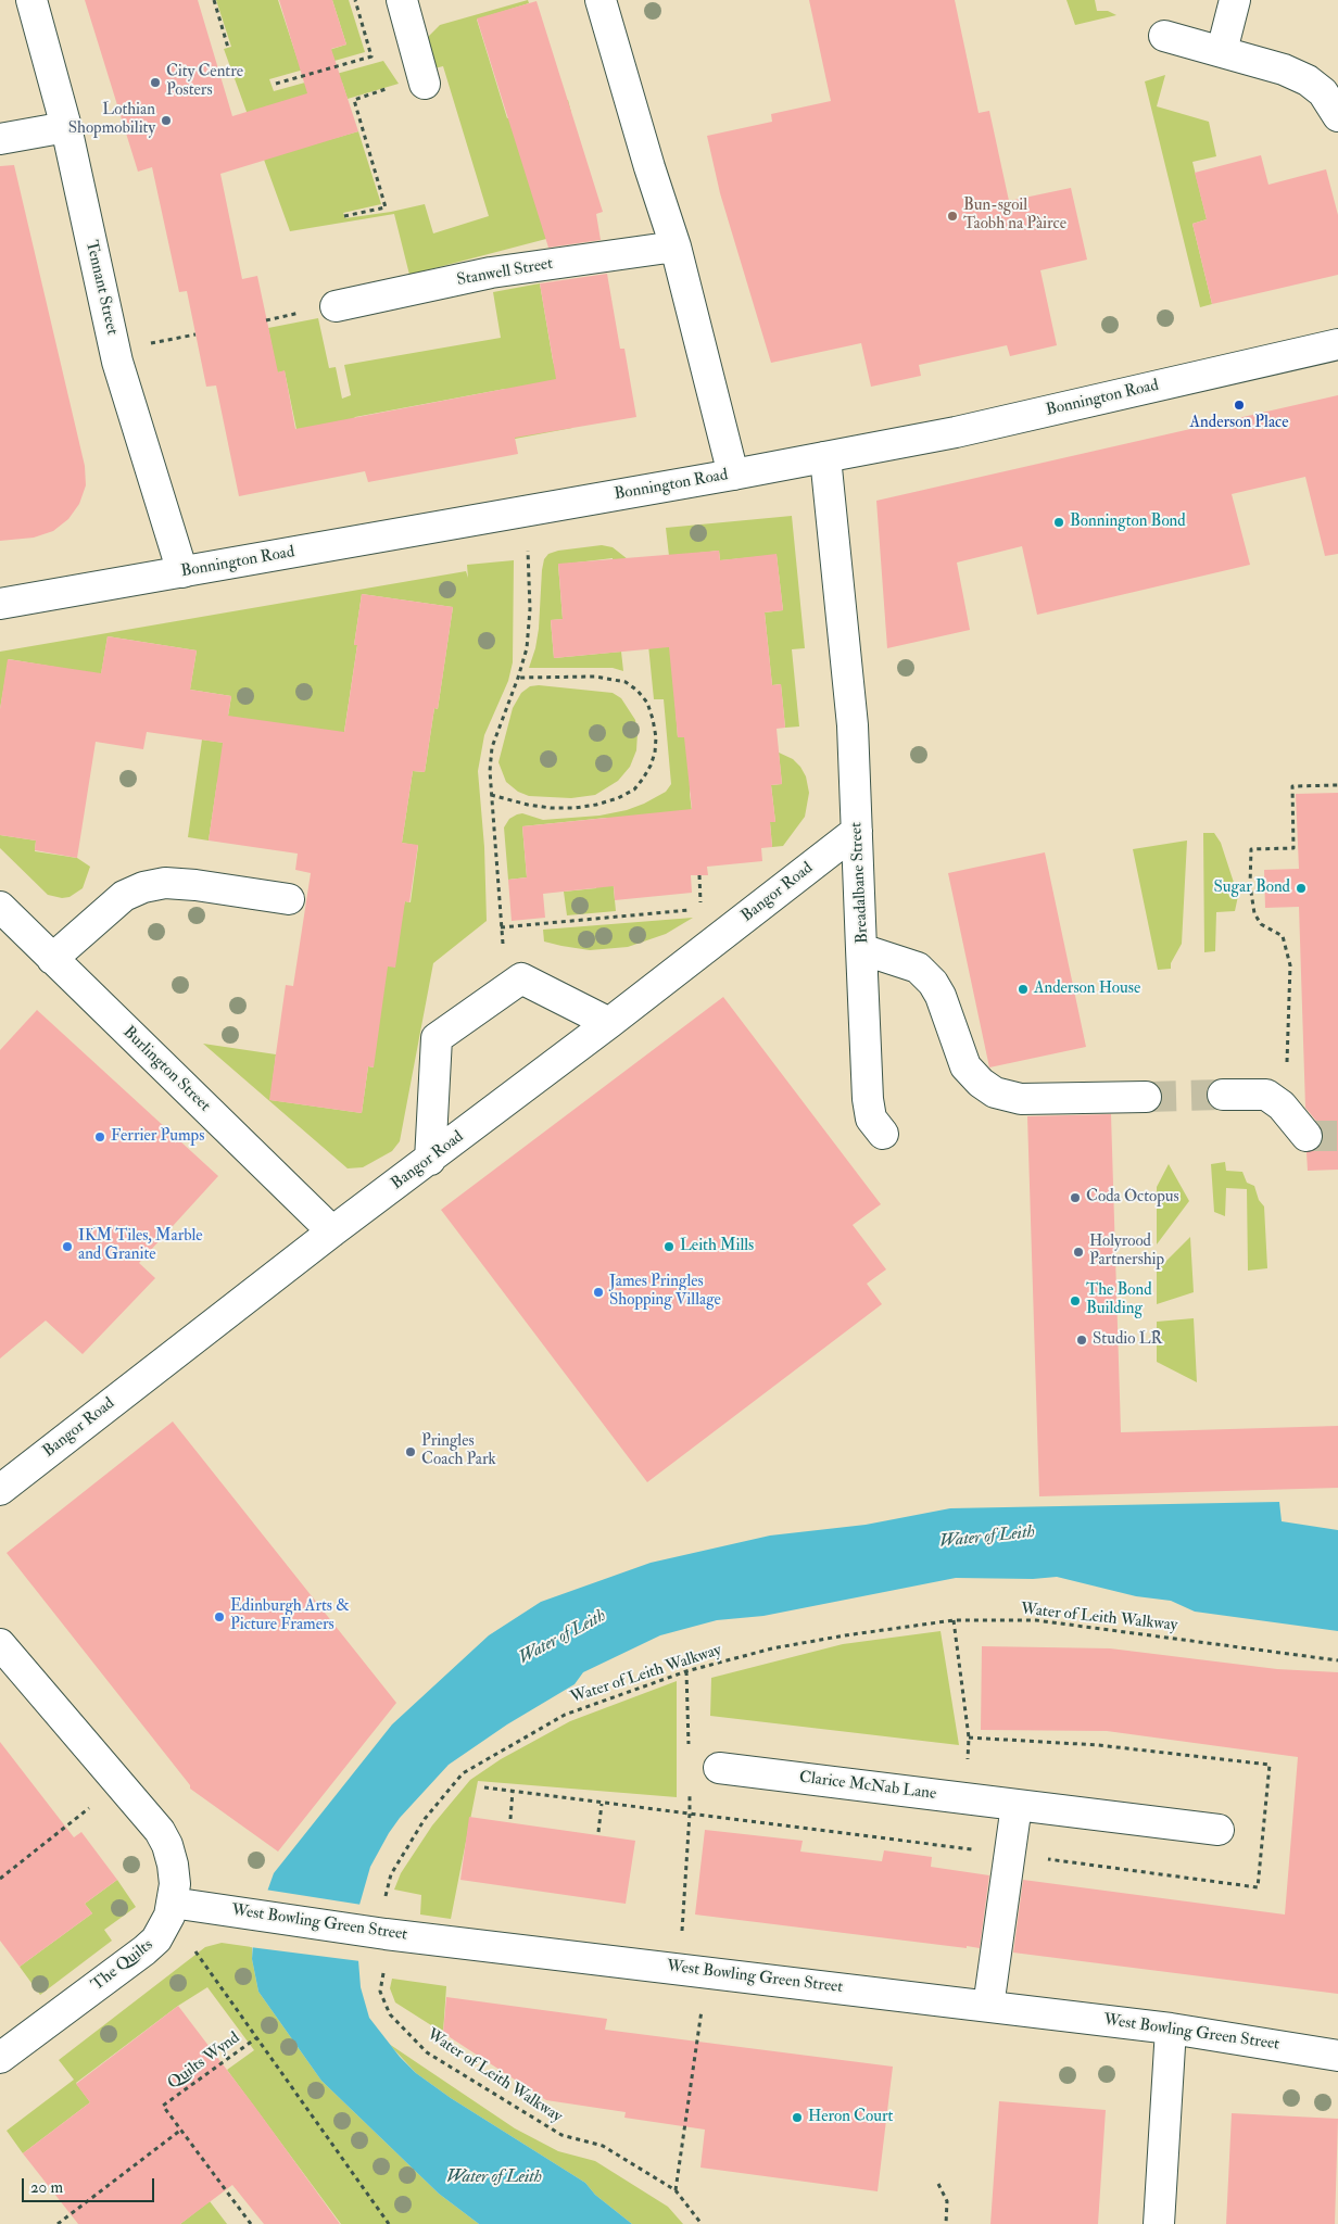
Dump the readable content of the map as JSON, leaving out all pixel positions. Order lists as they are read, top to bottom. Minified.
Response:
{"streets":{"street":["Stanwell Street","Tennant Street","Bonnington Road","Breadalbane Street","Bangor Road","Burlington Street","Clarice McNab Lane","West Bowling Green Street","The Quilts"],"path":["Water of Leith Walkway","Quilts Wynd"]},"crossings":[["Tennant Street","Bonnington Road"],["Bonnington Road","Breadalbane Street"],["Breadalbane Street","Bangor Road"],["Bangor Road","Burlington Street"],["Water of Leith Walkway","West Bowling Green Street"],["West Bowling Green Street","The Quilts"]],"water":["Water of Leith"],"places":["City Centre Posters","Lothian Shopmobility","Bun-sgoil Taobh na Pàirce","Anderson Place","Bonnington Bond","Sugar Bond","Anderson House","Ferrier Pumps","Coda Octopus","IKM Tiles, Marble and Granite","Leith Mills","Holyrood Partnership","James Pringles Shopping Village","The Bond Building","Studio LR","Pringles Coach Park","Edinburgh Arts & Picture Framers","Heron Court"],"scale_bar":"20 m"}
